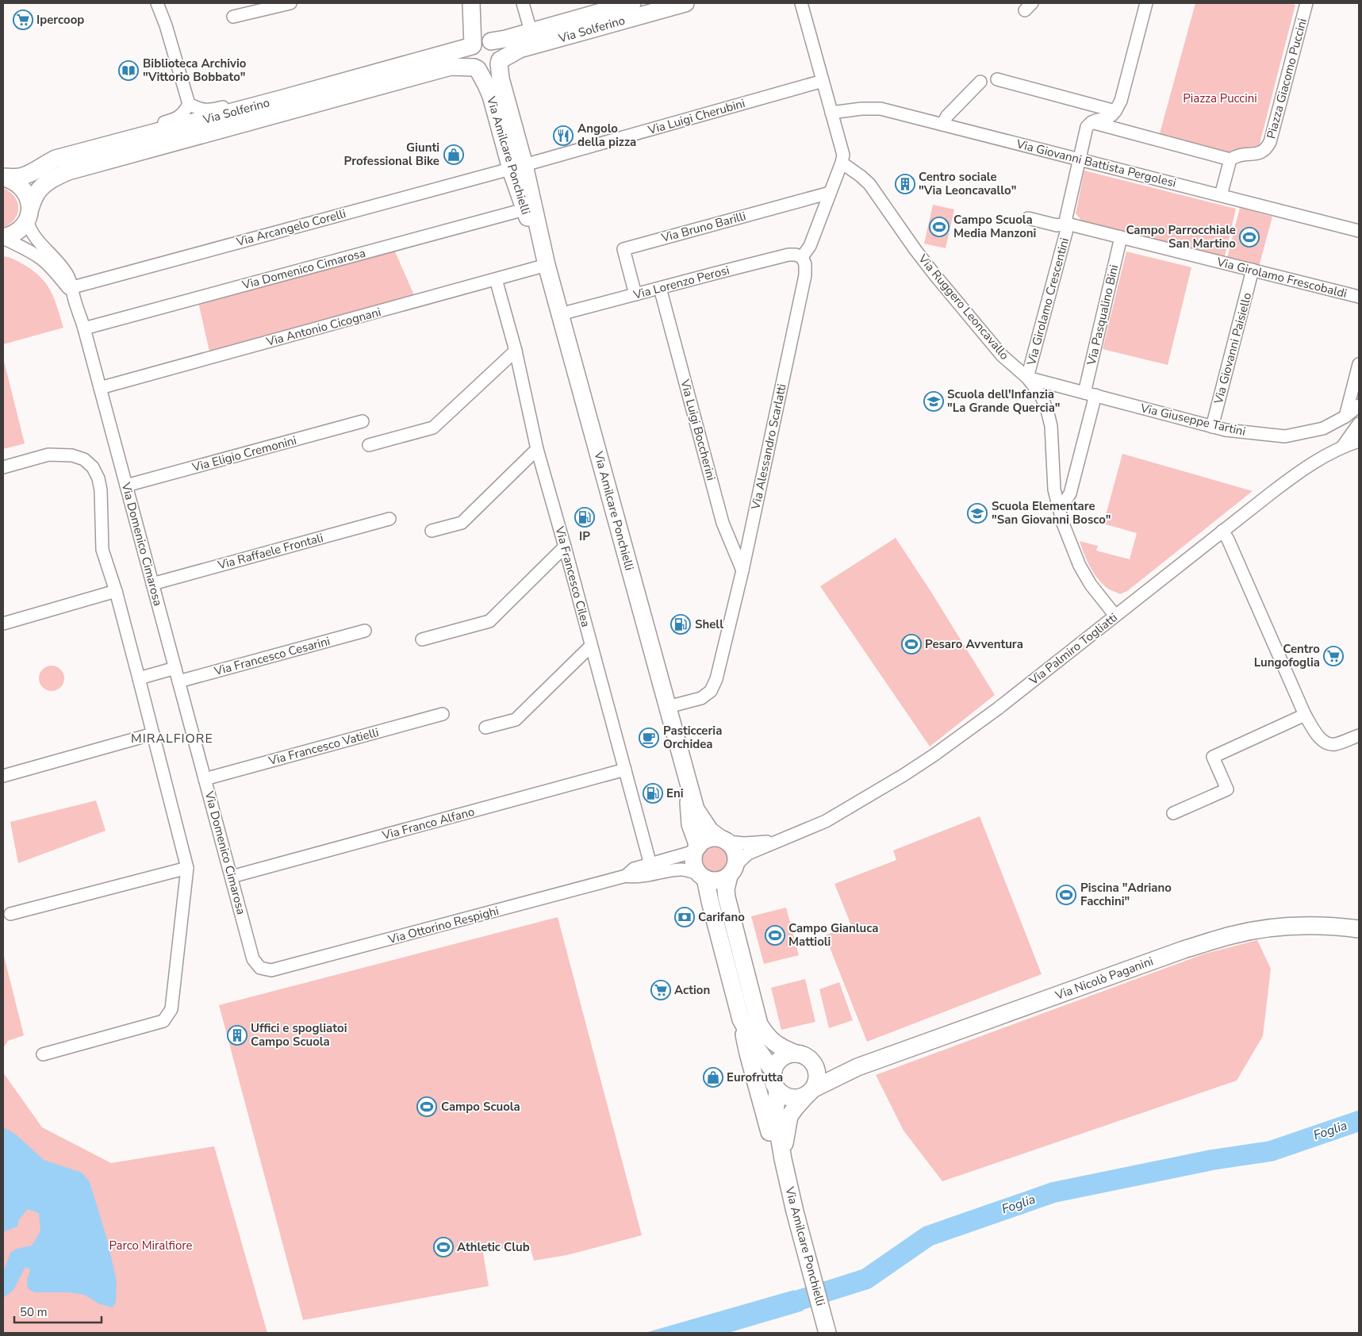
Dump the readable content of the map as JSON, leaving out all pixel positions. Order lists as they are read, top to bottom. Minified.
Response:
{"streets":{"main road":["Via Solferino","Via Amilcare Ponchielli","Via Nicolò Paganini"],"street":["Piazza Giacomo Puccini","Via Luigi Cherubini","Via Giovanni Battista Pergolesi","Via Bruno Barilli","Via Arcangelo Corelli","Via Domenico Cimarosa","Via Girolamo Frescobaldi","Via Lorenzo Perosi","Via Girolamo Crescentini","Via Ruggero Leoncavallo","Via Pasqualino Bini","Via Antonio Cicognani","Via Giovanni Paisiello","Via Giuseppe Tartini","Via Luigi Boccherini","Via Alessandro Scarlatti","Via Eligio Cremonini","Via Raffaele Frontali","Via Francesco Cilea","Via Palmiro Togliatti","Via Francesco Cesarini","Via Francesco Vatielli","Via Franco Alfano","Via Ottorino Respighi"]},"crossings":[["Via Solferino","Via Amilcare Ponchielli"],["Via Solferino","Via Domenico Cimarosa"],["Via Luigi Cherubini","Via Amilcare Ponchielli"],["Via Luigi Cherubini","Via Arcangelo Corelli"],["Via Amilcare Ponchielli","Via Arcangelo Corelli"],["Via Amilcare Ponchielli","Via Domenico Cimarosa"],["Via Amilcare Ponchielli","Via Lorenzo Perosi"],["Via Amilcare Ponchielli","Via Antonio Cicognani"],["Via Amilcare Ponchielli","Via Alessandro Scarlatti"],["Via Amilcare Ponchielli","Via Palmiro Togliatti"],["Via Amilcare Ponchielli","Via Ottorino Respighi"],["Via Amilcare Ponchielli","Via Nicolò Paganini"],["Via Bruno Barilli","Via Lorenzo Perosi"],["Via Arcangelo Corelli","Via Domenico Cimarosa"],["Via Domenico Cimarosa","Via Antonio Cicognani"],["Via Domenico Cimarosa","Via Eligio Cremonini"],["Via Domenico Cimarosa","Via Raffaele Frontali"],["Via Domenico Cimarosa","Via Francesco Cesarini"],["Via Domenico Cimarosa","Via Francesco Vatielli"],["Via Domenico Cimarosa","Via Franco Alfano"],["Via Domenico Cimarosa","Via Ottorino Respighi"],["Via Girolamo Frescobaldi","Via Girolamo Crescentini"],["Via Girolamo Frescobaldi","Via Pasqualino Bini"],["Via Girolamo Frescobaldi","Via Giovanni Paisiello"],["Via Lorenzo Perosi","Via Luigi Boccherini"],["Via Lorenzo Perosi","Via Alessandro Scarlatti"],["Via Girolamo Crescentini","Via Ruggero Leoncavallo"],["Via Girolamo Crescentini","Via Giuseppe Tartini"],["Via Ruggero Leoncavallo","Via Pasqualino Bini"],["Via Ruggero Leoncavallo","Via Giuseppe Tartini"],["Via Ruggero Leoncavallo","Via Palmiro Togliatti"],["Via Pasqualino Bini","Via Giuseppe Tartini"],["Via Antonio Cicognani","Via Francesco Cilea"],["Via Giovanni Paisiello","Via Giuseppe Tartini"],["Via Luigi Boccherini","Via Alessandro Scarlatti"],["Via Francesco Cilea","Via Franco Alfano"],["Via Francesco Cilea","Via Ottorino Respighi"],["Via Palmiro Togliatti","Via Ottorino Respighi"]],"districts":["MIRALFIORE"],"water":["Foglia"],"parks":["Piazza Puccini","Parco Miralfiore"],"places":{"supermarket":["Ipercoop","Centro Lungofoglia","Action"],"library":["Biblioteca Archivio \"Vittorio Bobbato\""],"restaurant":["Angolo della pizza"],"shop":["Giunti Professional Bike","Eurofrutta"],"building":["Centro sociale \"Via Leoncavallo\"","Uffici e spogliatoi Campo Scuola"],"sports":["Campo Scuola Media Manzoni","Campo Parrocchiale San Martino","Pesaro Avventura","Piscina \"Adriano Facchini\"","Campo Gianluca Mattioli","Campo Scuola","Athletic Club"],"school or university":["Scuola dell'Infanzia \"La Grande Quercia\"","Scuola Elementare \"San Giovanni Bosco\""],"fuel station":["IP","Shell","Eni"],"cafe":["Pasticceria Orchidea"],"bank":["Carifano"]},"scale_bar":"50 m"}
